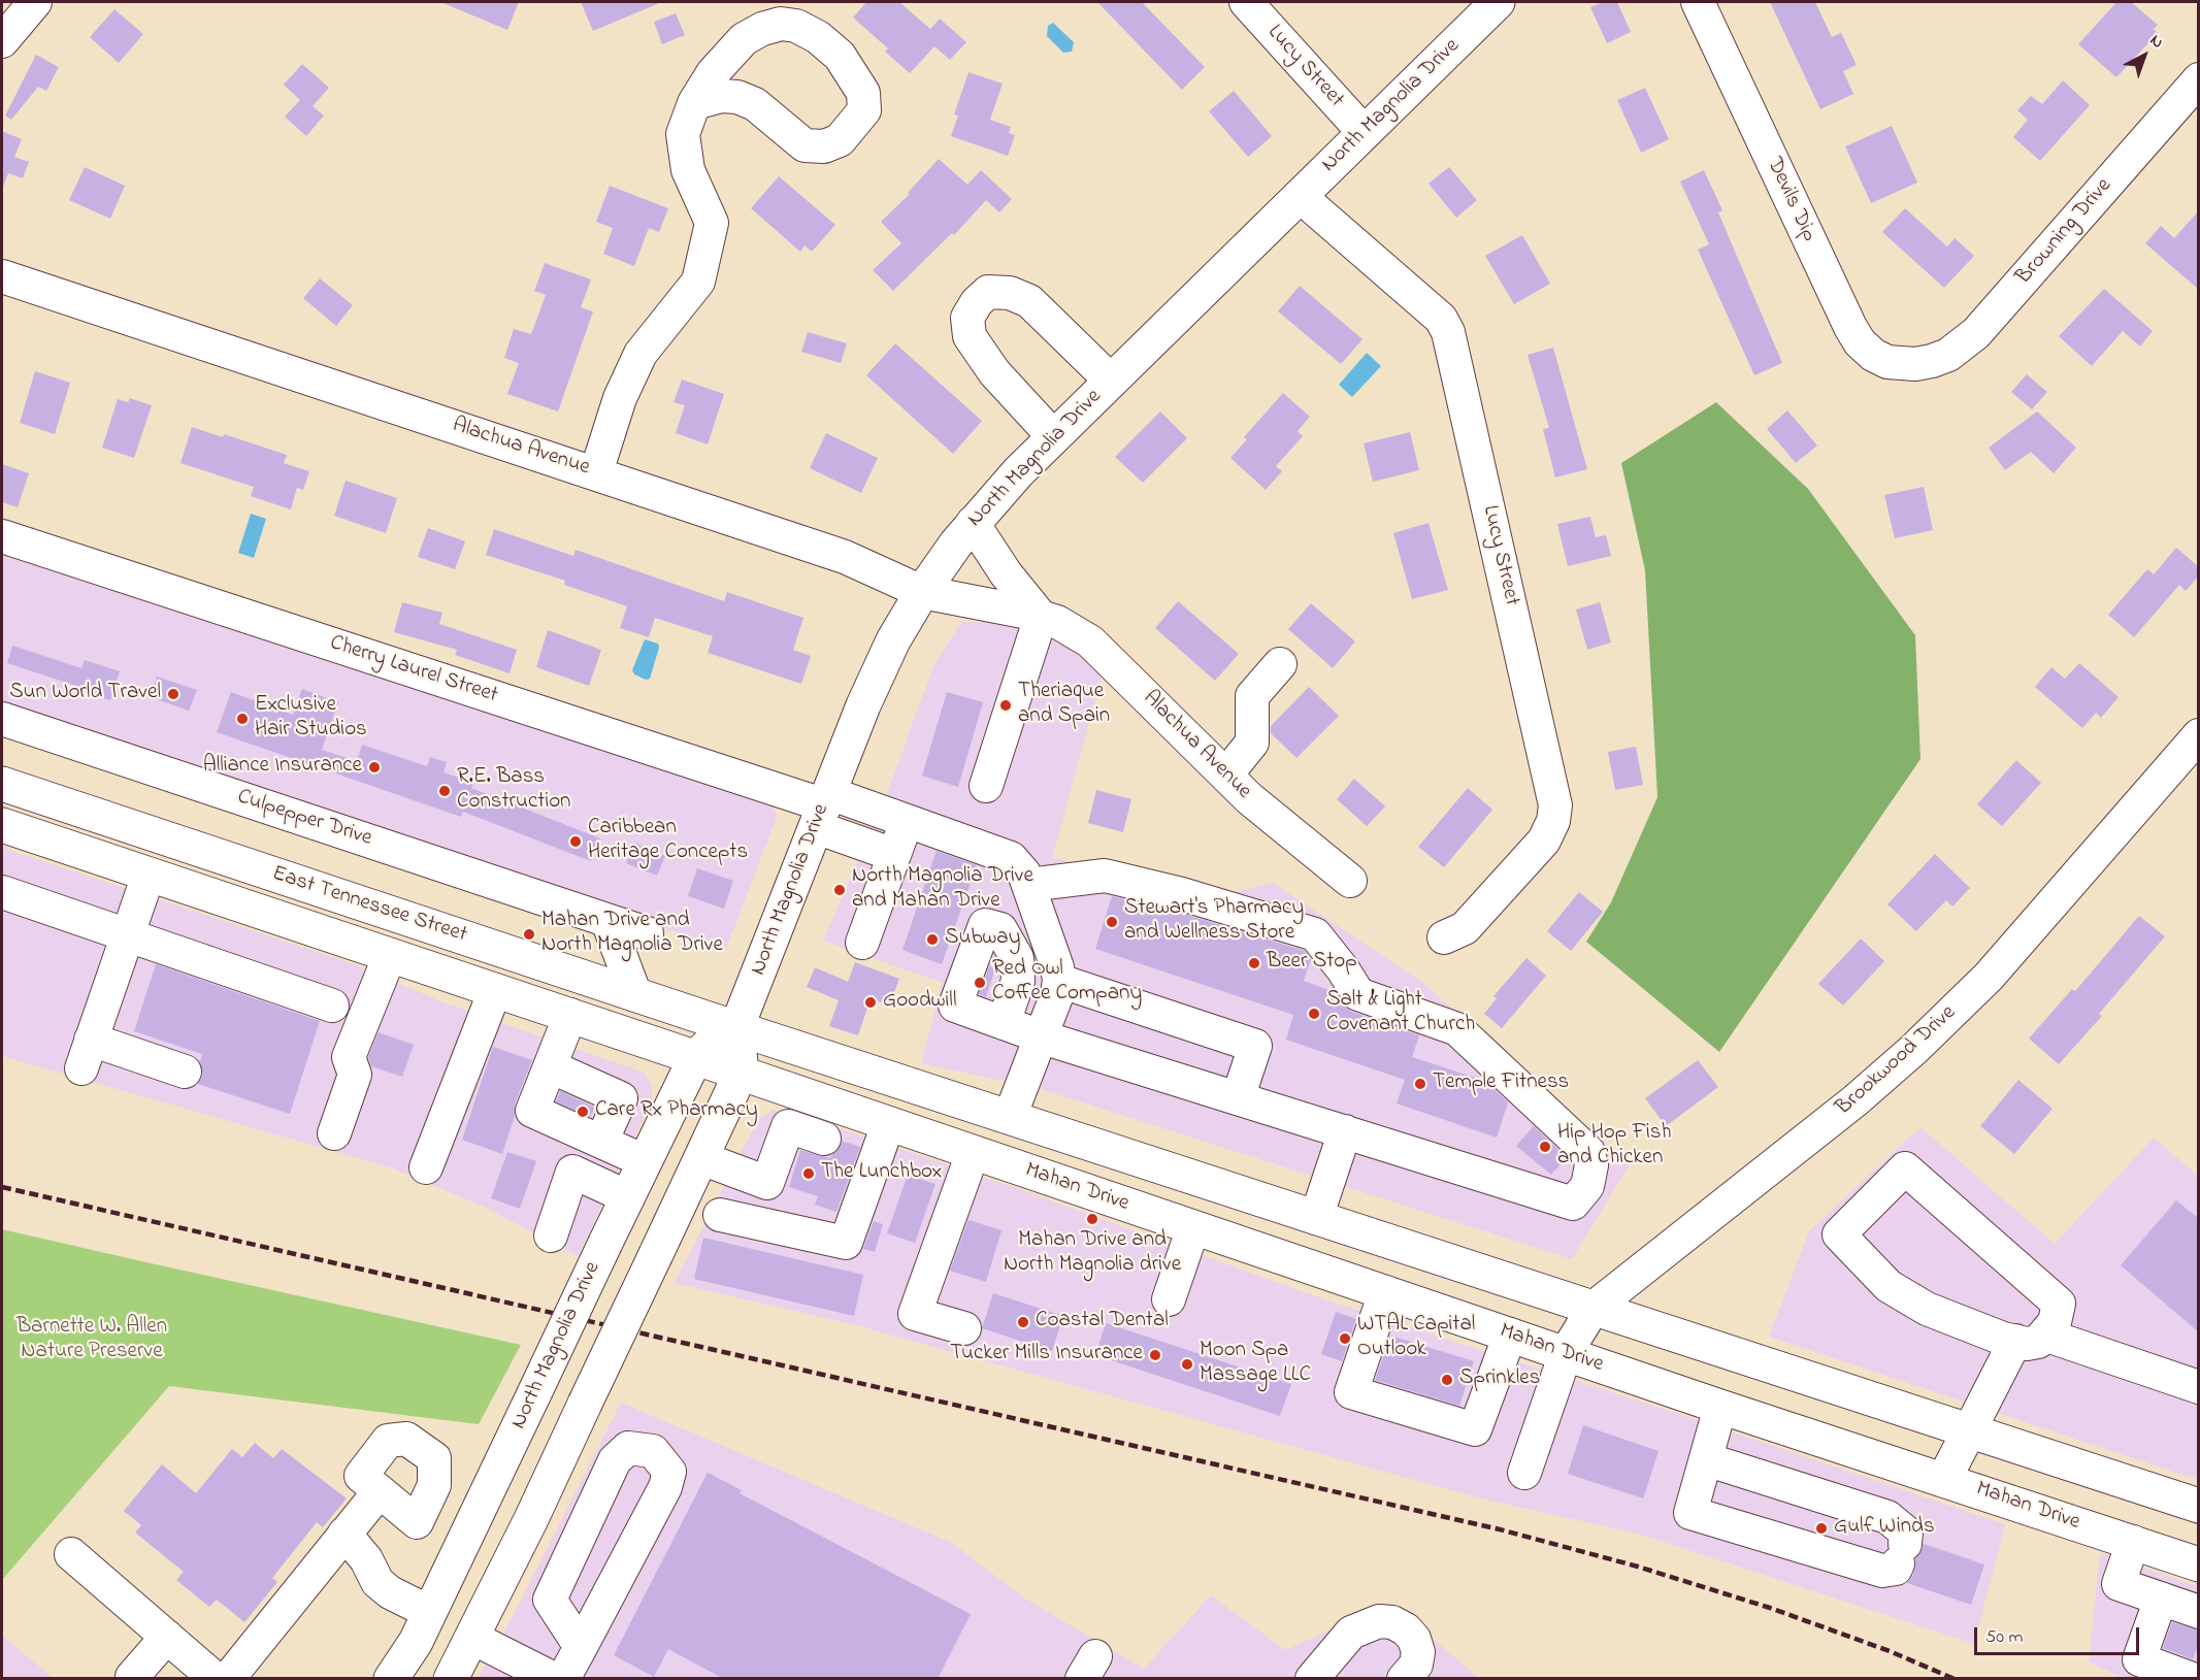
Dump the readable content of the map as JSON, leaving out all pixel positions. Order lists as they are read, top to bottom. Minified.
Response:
{"streets":{"main road":["North Magnolia Drive","East Tennessee Street","Mahan Drive"],"street":["Lucy Street","Devils Dip","Browning Drive","Alachua Avenue","Cherry Laurel Street","Culpepper Drive","Brookwood Drive"]},"crossings":[["Lucy Street","North Magnolia Drive"],["North Magnolia Drive","Alachua Avenue"],["North Magnolia Drive","Cherry Laurel Street"],["North Magnolia Drive","East Tennessee Street"],["North Magnolia Drive","Mahan Drive"],["Devils Dip","Browning Drive"],["East Tennessee Street","Mahan Drive"],["Brookwood Drive","Mahan Drive"]],"parks":["Barnette W. Allen Nature Preserve"],"places":["Sun World Travel","Theriaque and Spain","Exclusive Hair Studios","Alliance Insurance","R.E. Bass Construction","Caribbean Heritage Concepts","North Magnolia Drive and Mahan Drive","Stewart's Pharmacy and Wellness Store","Mahan Drive and North Magnolia Drive","Subway","Beer Stop","Red Owl Coffee Company","Goodwill","Salt & Light Covenant Church","Temple Fitness","Care Rx Pharmacy","Hip Hop Fish and Chicken","The Lunchbox","Mahan Drive and North Magnolia drive","Coastal Dental","WTAL Capital Outlook","Tucker Mills Insurance","Moon Spa Massage LLC","Sprinkles","Gulf Winds"],"scale_bar":"50 m","north":"top right"}
